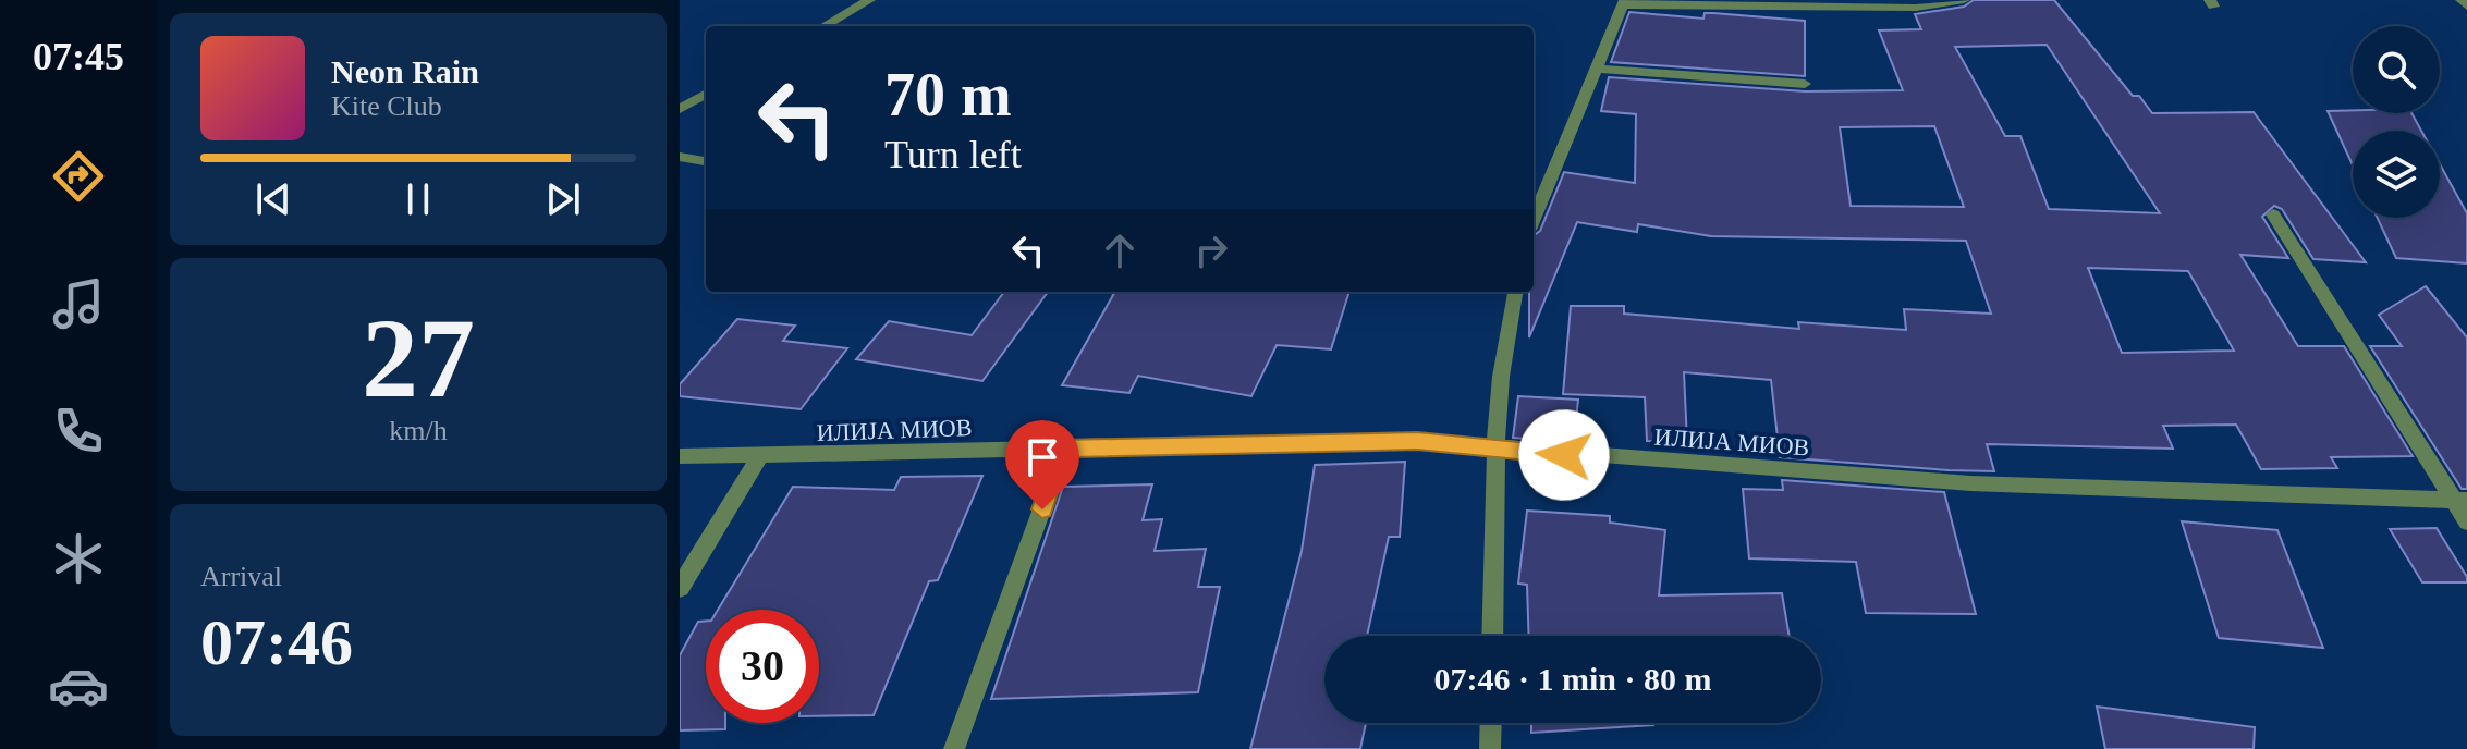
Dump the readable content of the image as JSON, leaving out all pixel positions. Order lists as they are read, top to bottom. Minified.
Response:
{"streets":{"street":["ИЛИЈА МИОВ"]},"page":{"tabs":"07:45","turn":["70 m","Turn left"],"song":["Neon Rain","Kite Club"],"tile":[["27","km/h"],["Arrival","07:46"]],"limit":"30","trip":"07:46 · 1 min · 80 m"}}
